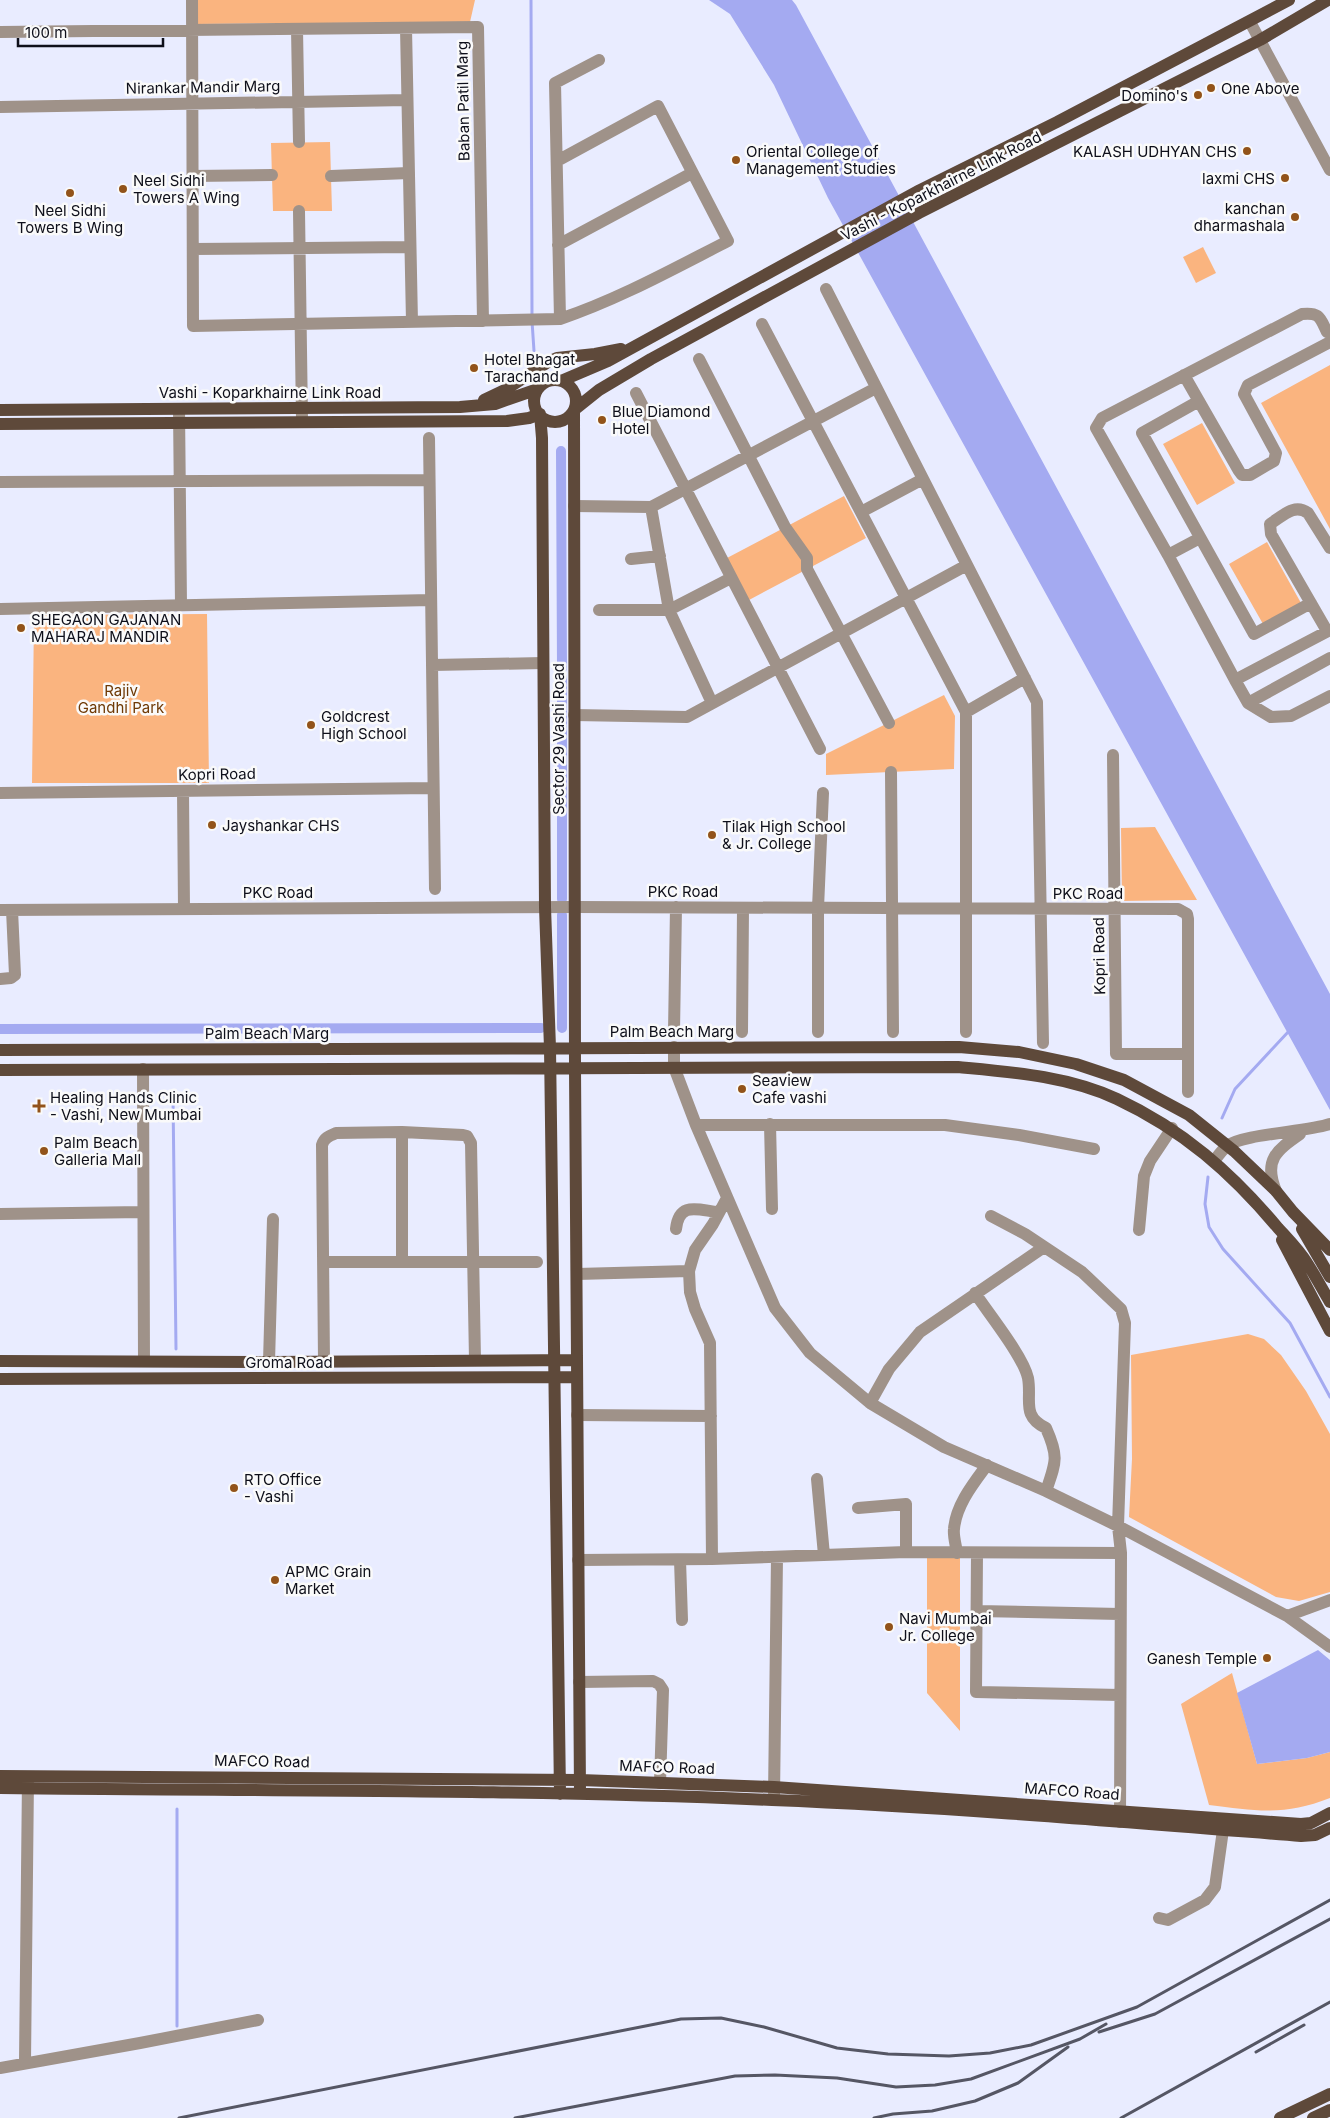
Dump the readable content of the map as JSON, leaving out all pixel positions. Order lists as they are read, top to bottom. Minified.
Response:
{"streets":{"main road":["Vashi - Koparkhairne Link Road","Sector 29 Vashi Road","Palm Beach Marg","Groma Road","MAFCO Road"],"street":["Nirankar Mandir Marg","Baban Patil Marg","Kopri Road","PKC Road"]},"crossings":[["Vashi - Koparkhairne Link Road","Sector 29 Vashi Road"],["Sector 29 Vashi Road","PKC Road"],["Sector 29 Vashi Road","Palm Beach Marg"],["Sector 29 Vashi Road","Groma Road"],["Sector 29 Vashi Road","MAFCO Road"],["Kopri Road","PKC Road"]],"parks":["Rajiv Gandhi Park"],"places":{"other":["One Above","Domino's","KALASH UDHYAN CHS","Oriental College of Management Studies","laxmi CHS","Neel Sidhi Towers A Wing","Neel Sidhi Towers B Wing","kanchan dharmashala","Hotel Bhagat Tarachand","Blue Diamond Hotel","SHEGAON GAJANAN MAHARAJ MANDIR","Goldcrest High School","Jayshankar CHS","Tilak High School & Jr. College","Seaview Cafe vashi","Palm Beach Galleria Mall","RTO Office - Vashi","APMC Grain Market","Navi Mumbai Jr. College","Ganesh Temple"],"health":["Healing Hands Clinic - Vashi, New Mumbai"]},"scale_bar":"100 m"}
